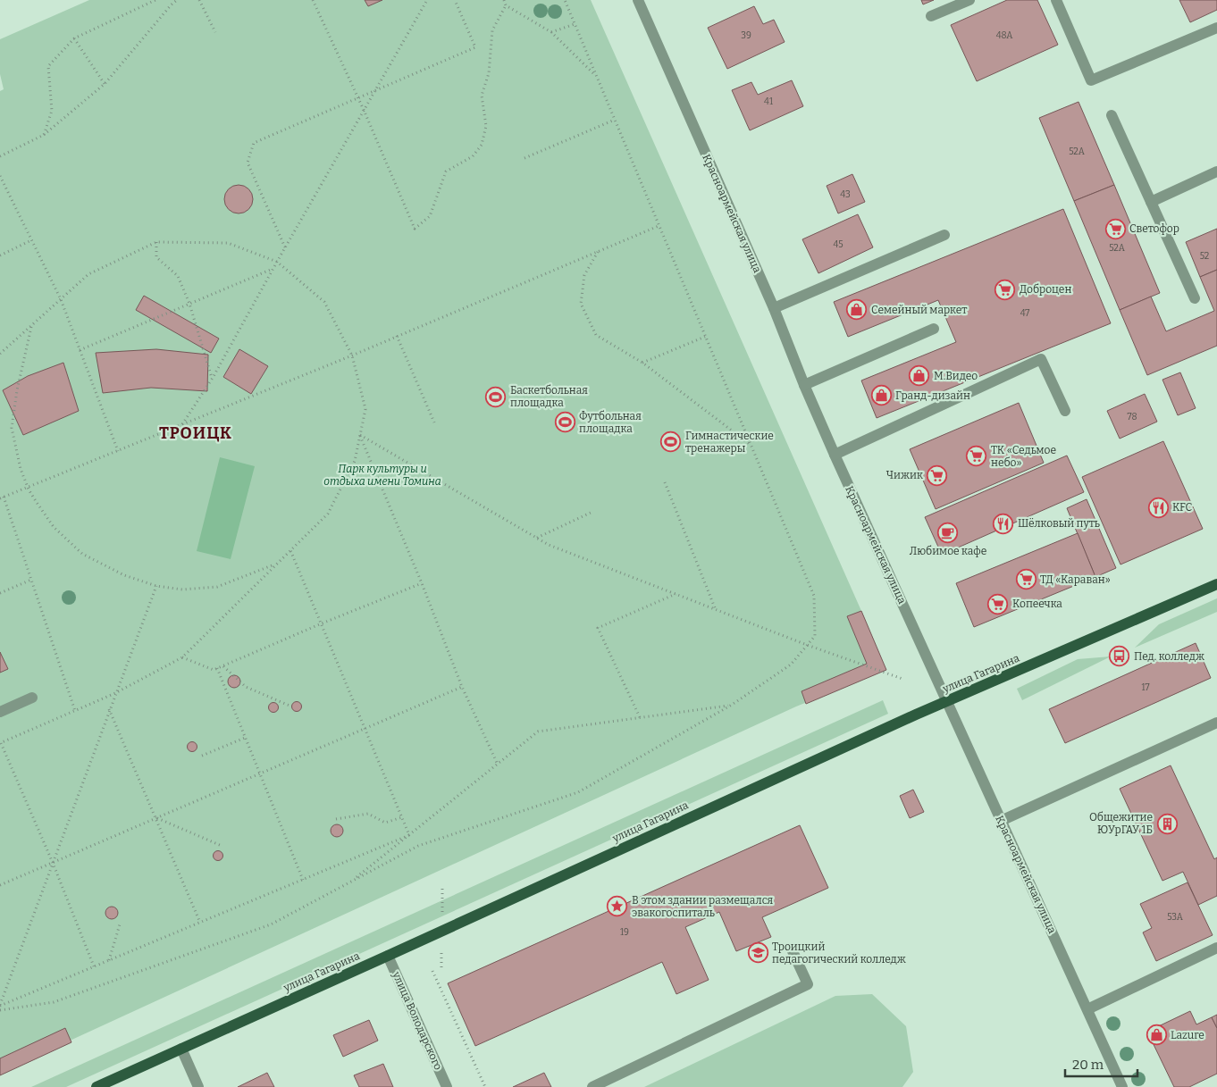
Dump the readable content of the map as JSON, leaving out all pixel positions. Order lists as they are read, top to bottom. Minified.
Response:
{"streets":{"main road":["улица Гагарина"],"street":["Красноармейская улица","улица Володарского"]},"crossings":[["Красноармейская улица","улица Гагарина"],["улица Гагарина","улица Володарского"]],"districts":["ТРОИЦК"],"parks":["Парк культуры и отдыха имени Томина"],"places":{"supermarket":["Светофор","Доброцен","ТК «Седьмое небо»","Чижик","ТД «Караван»","Копеечка"],"shop":["Семейный маркет","М.Видео","Гранд-дизайн","Lazure"],"sports":["Баскетбольная площадка","Футбольная площадка","Гимнастические тренажеры"],"restaurant":["KFC","Шёлковый путь"],"cafe":["Любимое кафе"],"bus stop":["Пед. колледж"],"building":["Общежитие ЮУрГАУ 1Б"],"place":["В этом здании размещался эвакогоспиталь"],"school or university":["Троицкий педагогический колледж"]},"house_numbers":["39","48А","41","52А","43","45","52А","52","47","78","17","53А","19"],"scale_bar":"20 m"}
